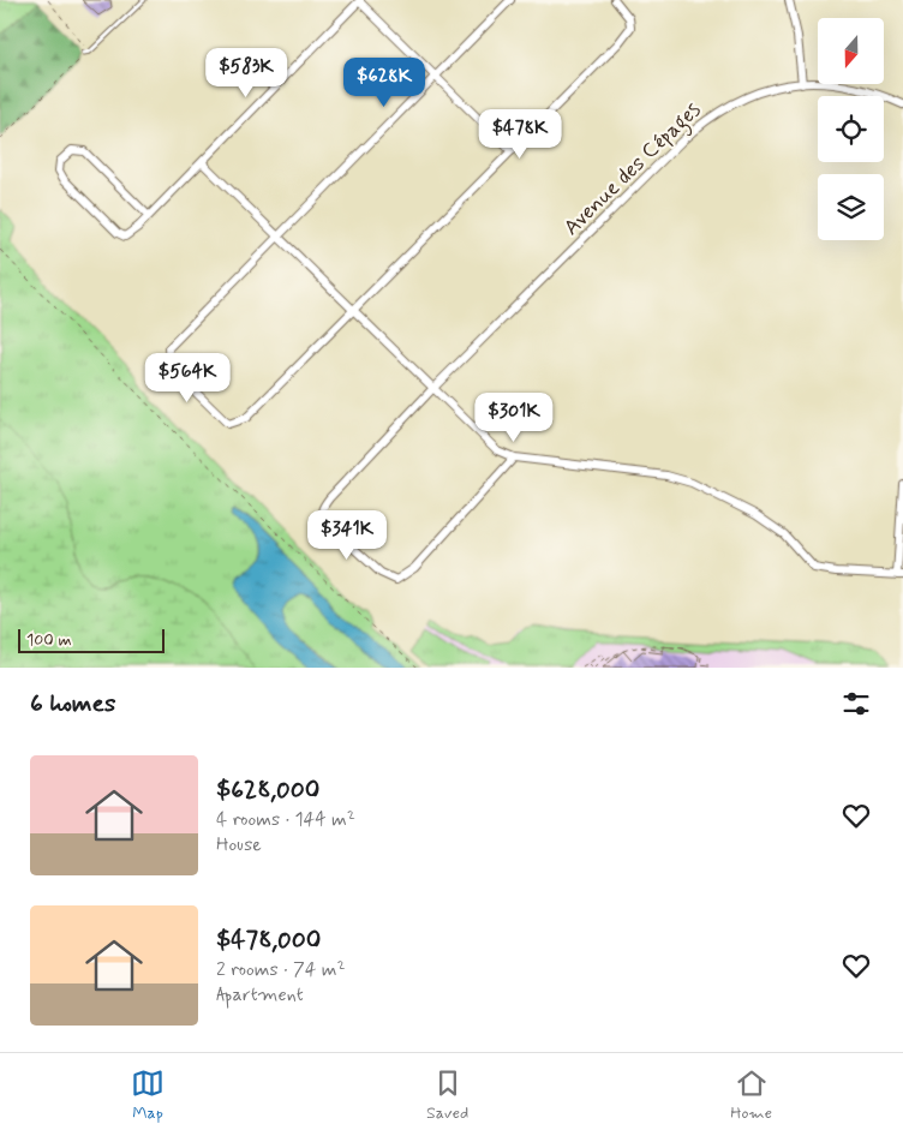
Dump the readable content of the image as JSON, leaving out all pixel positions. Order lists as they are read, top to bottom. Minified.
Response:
{"streets":{"street":["Avenue des Cépages"]},"scale_bar":"100 m","north":"bottom","page":{"price":["$583K","$628K","$478K","$564K","$301K","$341K"],"scale":"100 m","heading":"6 homes","list":[{"name":"$628,000","note":"4 rooms · 144 m² · House"},{"name":"$478,000","note":"2 rooms · 74 m² · Apartment"}],"tabs":["Map","Saved","Home"]}}
